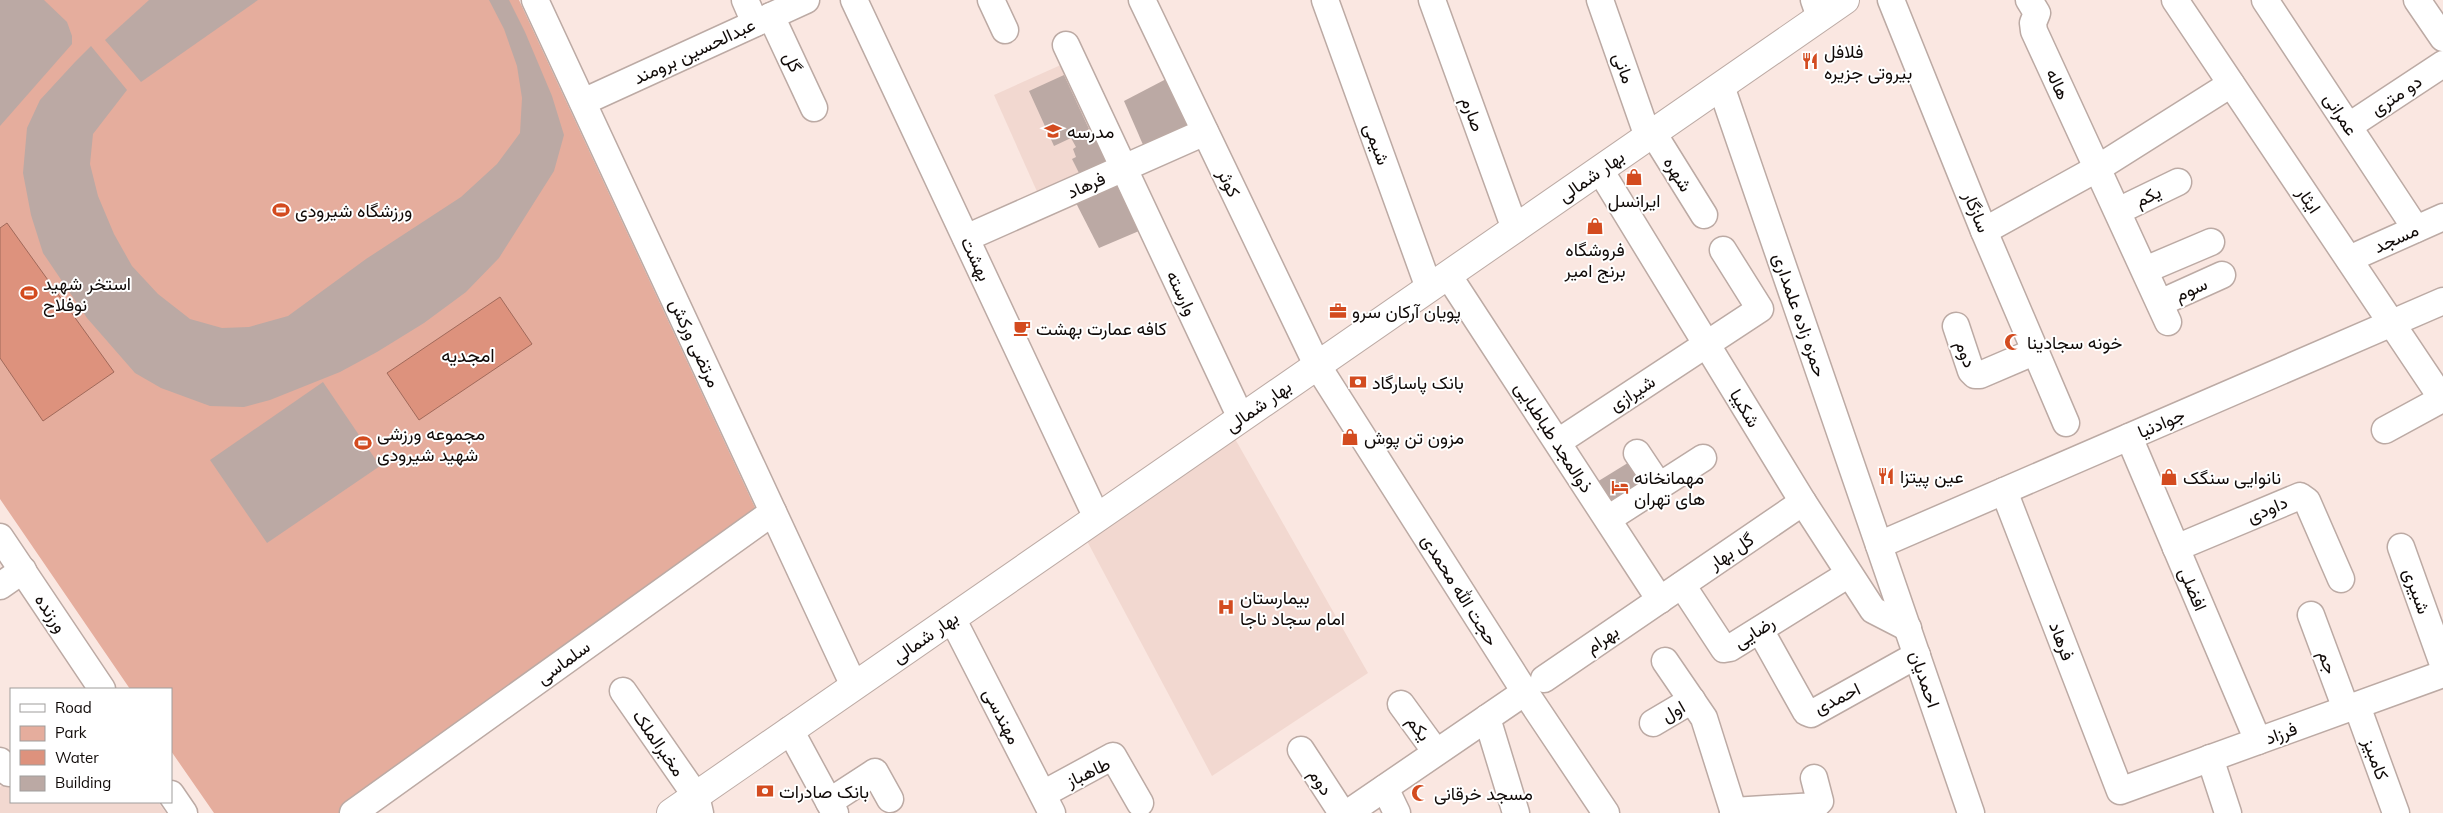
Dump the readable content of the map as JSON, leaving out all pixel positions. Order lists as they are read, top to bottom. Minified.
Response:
{"streets":{"main road":["بهار شمالی"],"street":["عبدالحسین برومند","گل","مانی","هاله","دو متری","صارم","عمرانی","شیمی","شهره","کوثر","فرهاد","یکم","ایثار","سازگار","مسجد","بهشت","سوم","وارسته","حمزه زاده علمداری","مرتضی ورکش","دوم","شیرازی","شکیبا","جوادنیا","ذوالمجد طباطبایی","داودی","گل بهار","افضلی","حجت الله محمدی","شبیری","ورزنده","رضایی","بهرام","سلماسی","جم","احمدیان","احمدی","اول","مهندسی","فرزاد","مخبرالملک","کامبیز","طاهباز"]},"crossings":[["عبدالحسین برومند","گل"],["عبدالحسین برومند","مرتضی ورکش"],["مانی","شهره"],["مانی","بهار شمالی"],["هاله","یکم"],["هاله","سوم"],["دو متری","عمرانی"],["صارم","بهار شمالی"],["عمرانی","مسجد"],["شیمی","بهار شمالی"],["شیمی","ذوالمجد طباطبایی"],["شهره","بهار شمالی"],["بهار شمالی","کوثر"],["بهار شمالی","بهشت"],["بهار شمالی","وارسته"],["بهار شمالی","حمزه زاده علمداری"],["بهار شمالی","مرتضی ورکش"],["بهار شمالی","شکیبا"],["بهار شمالی","ذوالمجد طباطبایی"],["بهار شمالی","حجت الله محمدی"],["بهار شمالی","مهندسی"],["بهار شمالی","مخبرالملک"],["کوثر","فرهاد"],["کوثر","حجت الله محمدی"],["فرهاد","بهشت"],["فرهاد","وارسته"],["فرهاد","جوادنیا"],["فرهاد","فرزاد"],["ایثار","مسجد"],["ایثار","جوادنیا"],["سازگار","دوم"],["حمزه زاده علمداری","جوادنیا"],["حمزه زاده علمداری","احمدیان"],["مرتضی ورکش","سلماسی"],["شیرازی","شکیبا"],["شیرازی","ذوالمجد طباطبایی"],["شکیبا","گل بهار"],["شکیبا","رضایی"],["شکیبا","احمدیان"],["جوادنیا","افضلی"],["جوادنیا","احمدیان"],["ذوالمجد طباطبایی","گل بهار"],["ذوالمجد طباطبایی","بهرام"],["داودی","افضلی"],["گل بهار","رضایی"],["گل بهار","بهرام"],["افضلی","فرزاد"],["حجت الله محمدی","بهرام"],["جم","فرزاد"],["جم","کامبیز"],["احمدیان","احمدی"],["مهندسی","طاهباز"],["فرزاد","کامبیز"]],"districts":["امجدیه"],"places":{"restaurant":["فلافل بیروتی جزیره","عین پیتزا"],"school or university":["مدرسه"],"shop":["ایرانسل","فروشگاه برنج امیر","مزون تن پوش","نانوایی سنگک"],"sports":["ورزشگاه شیرودی","استخر شهید نوفلاح","مجموعه ورزشی شهید شیرودی"],"office":["پویان آرکان سرو"],"cafe":["کافه عمارت بهشت"],"mosque":["خونه سجادینا","مسجد خرقانی"],"bank":["بانک پاسارگاد","بانک صادرات"],"hotel":["مهمانخانه های تهران"],"hospital":["بیمارستان امام سجاد ناجا"]},"legend":["Road","Park","Water","Building"]}
